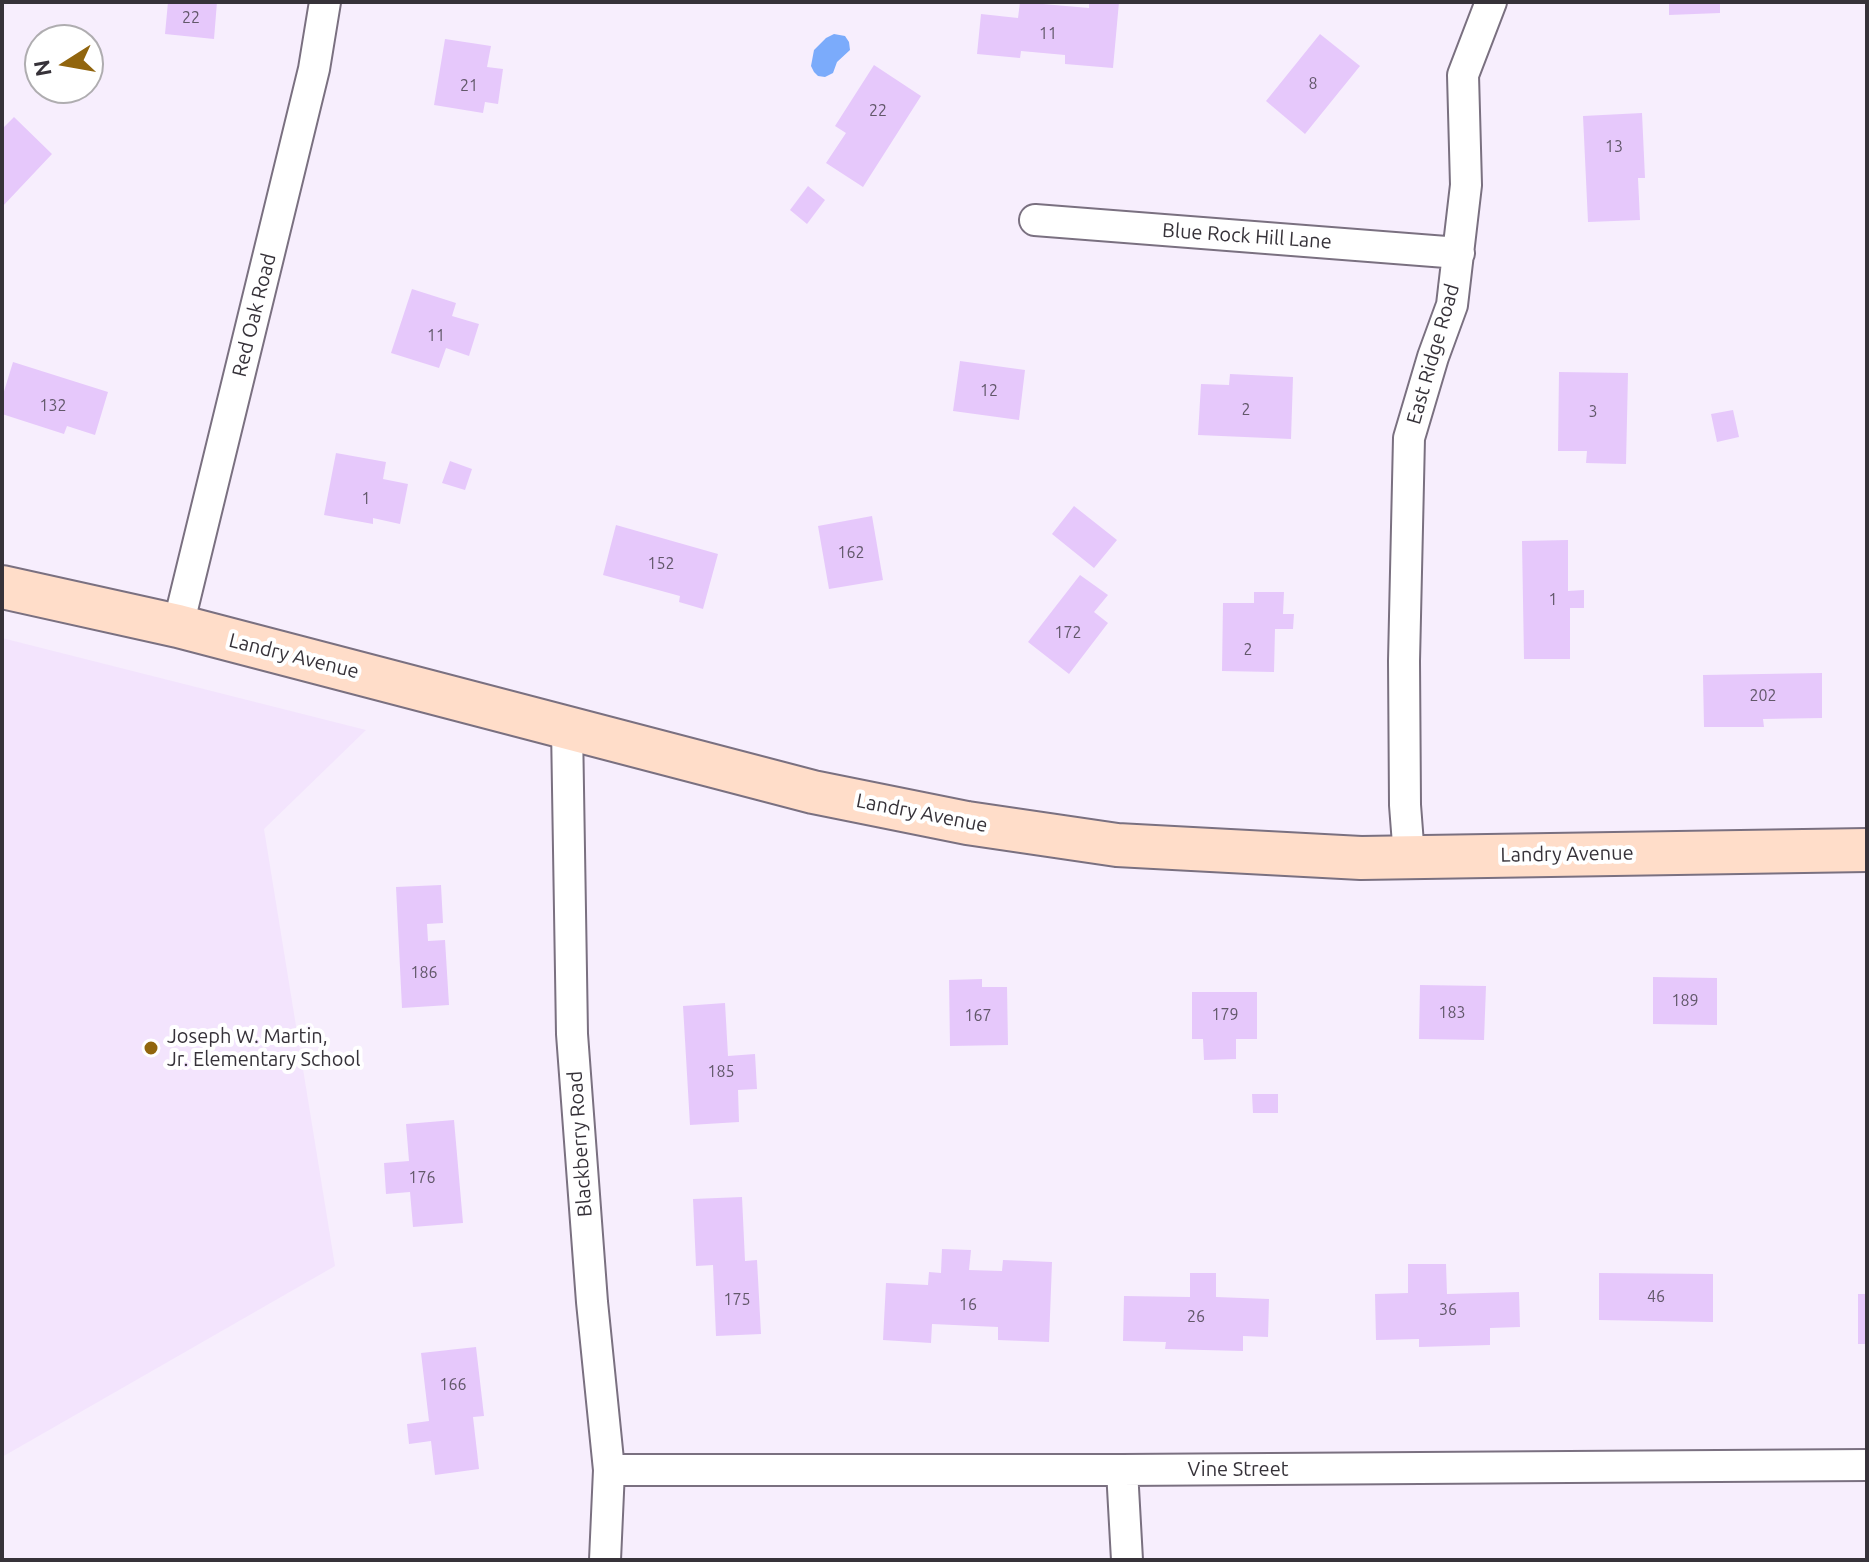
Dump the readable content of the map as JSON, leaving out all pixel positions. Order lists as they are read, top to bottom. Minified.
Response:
{"streets":{"street":["Blue Rock Hill Lane","Red Oak Road","East Ridge Road","Landry Avenue","Blackberry Road","Vine Street"]},"crossings":[["Blue Rock Hill Lane","East Ridge Road"],["Red Oak Road","Landry Avenue"],["East Ridge Road","Landry Avenue"],["Landry Avenue","Blackberry Road"],["Blackberry Road","Vine Street"]],"places":["Joseph W. Martin, Jr. Elementary School"],"house_numbers":["22","11","8","21","22","13","11","12","132","2","3","1","162","152","1","172","2","202","186","189","183","179","167","185","176","46","175","16","36","26","166"],"north":"left"}
